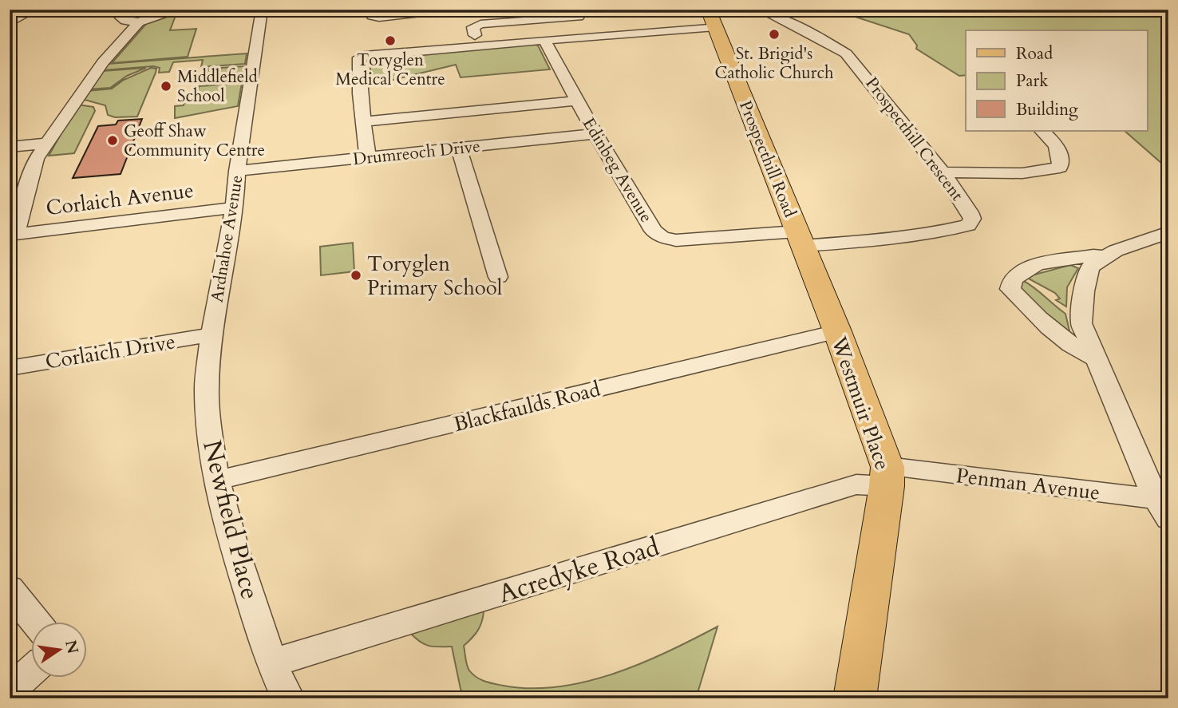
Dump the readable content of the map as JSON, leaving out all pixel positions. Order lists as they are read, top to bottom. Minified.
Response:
{"streets":{"main road":["Prospecthill Road","Westmuir Place"],"street":["Prospecthill Crescent","Drumreoch Drive","Edinbeg Avenue","Corlaich Avenue","Ardnahoe Avenue","Corlaich Drive","Blackfaulds Road","Penman Avenue","Newfield Place","Acredyke Road"]},"crossings":[["Prospecthill Crescent","Prospecthill Road"],["Prospecthill Crescent","Edinbeg Avenue"],["Prospecthill Crescent","Westmuir Place"],["Drumreoch Drive","Edinbeg Avenue"],["Drumreoch Drive","Ardnahoe Avenue"],["Prospecthill Road","Edinbeg Avenue"],["Prospecthill Road","Westmuir Place"],["Edinbeg Avenue","Westmuir Place"],["Corlaich Avenue","Ardnahoe Avenue"],["Ardnahoe Avenue","Corlaich Drive"],["Ardnahoe Avenue","Newfield Place"],["Corlaich Drive","Newfield Place"],["Westmuir Place","Blackfaulds Road"],["Westmuir Place","Penman Avenue"],["Westmuir Place","Acredyke Road"],["Blackfaulds Road","Newfield Place"],["Penman Avenue","Acredyke Road"],["Newfield Place","Acredyke Road"]],"places":["St. Brigid's Catholic Church","Toryglen Medical Centre","Middlefield School","Geoff Shaw Community Centre","Toryglen Primary School"],"legend":["Road","Park","Building"],"north":"right"}
